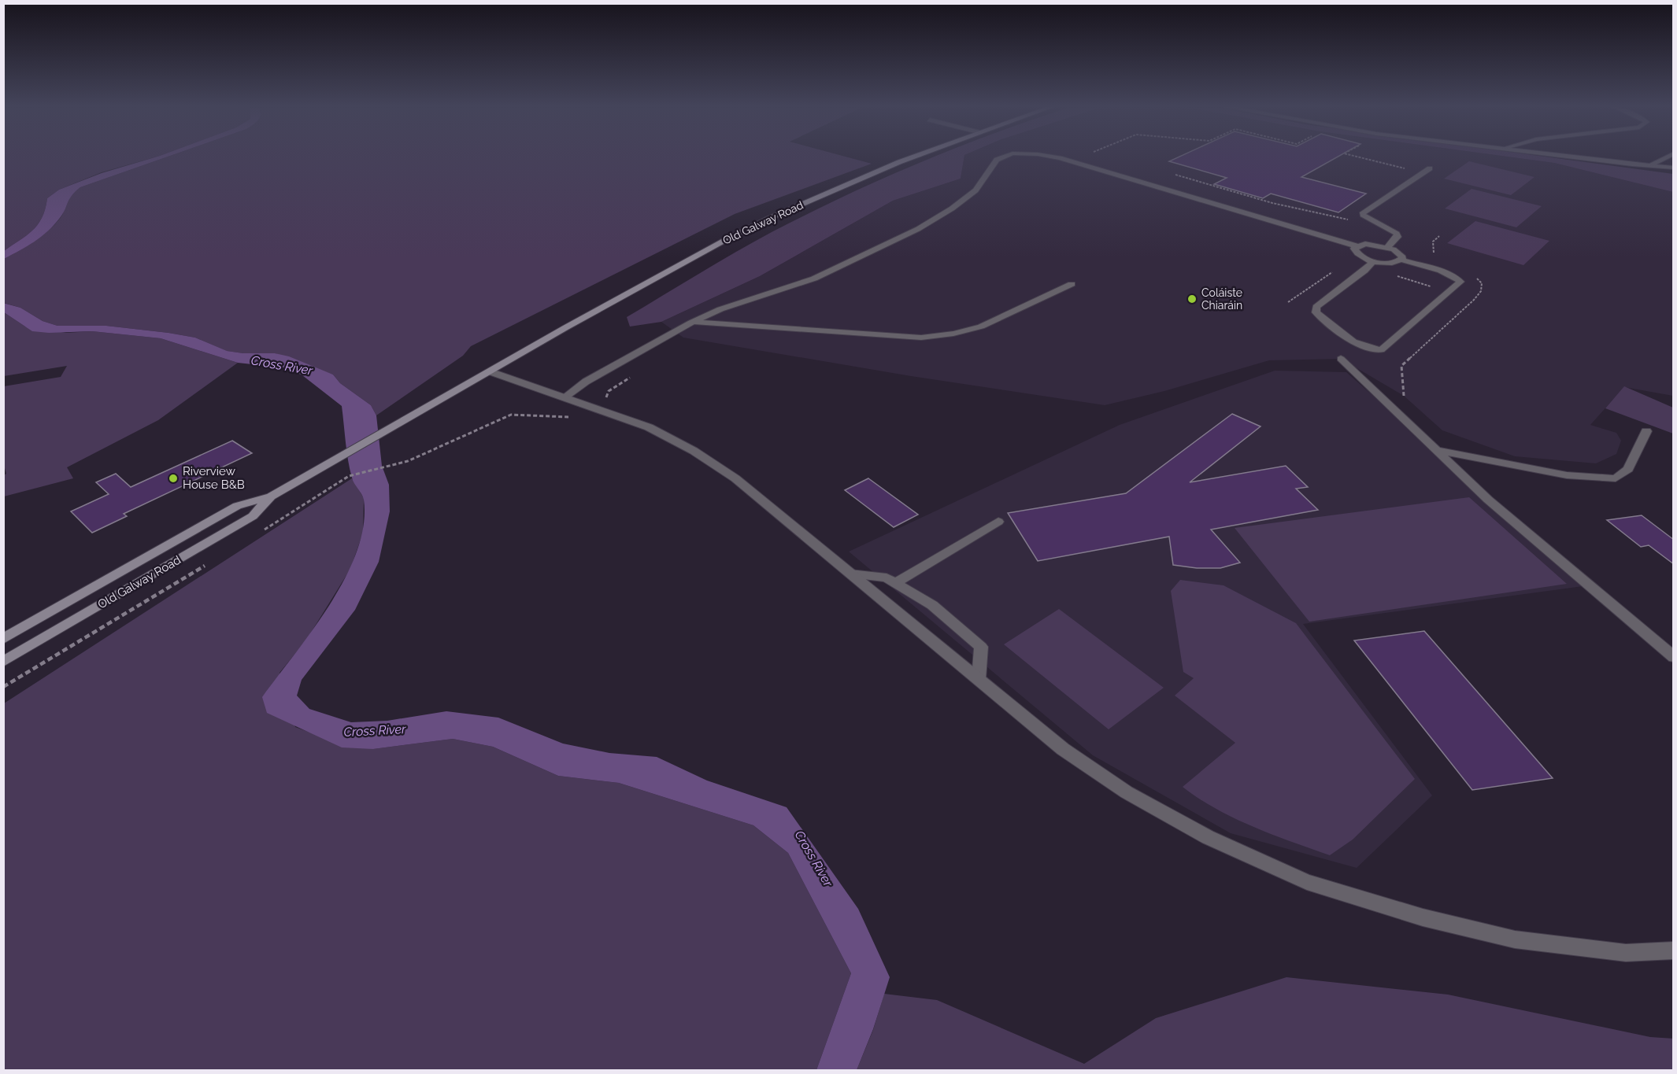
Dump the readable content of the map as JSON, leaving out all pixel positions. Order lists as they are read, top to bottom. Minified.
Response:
{"streets":{"main road":["Old Galway Road"]},"water":["Cross River"],"places":["Coláiste Chiaráin","Riverview House B&B"]}
